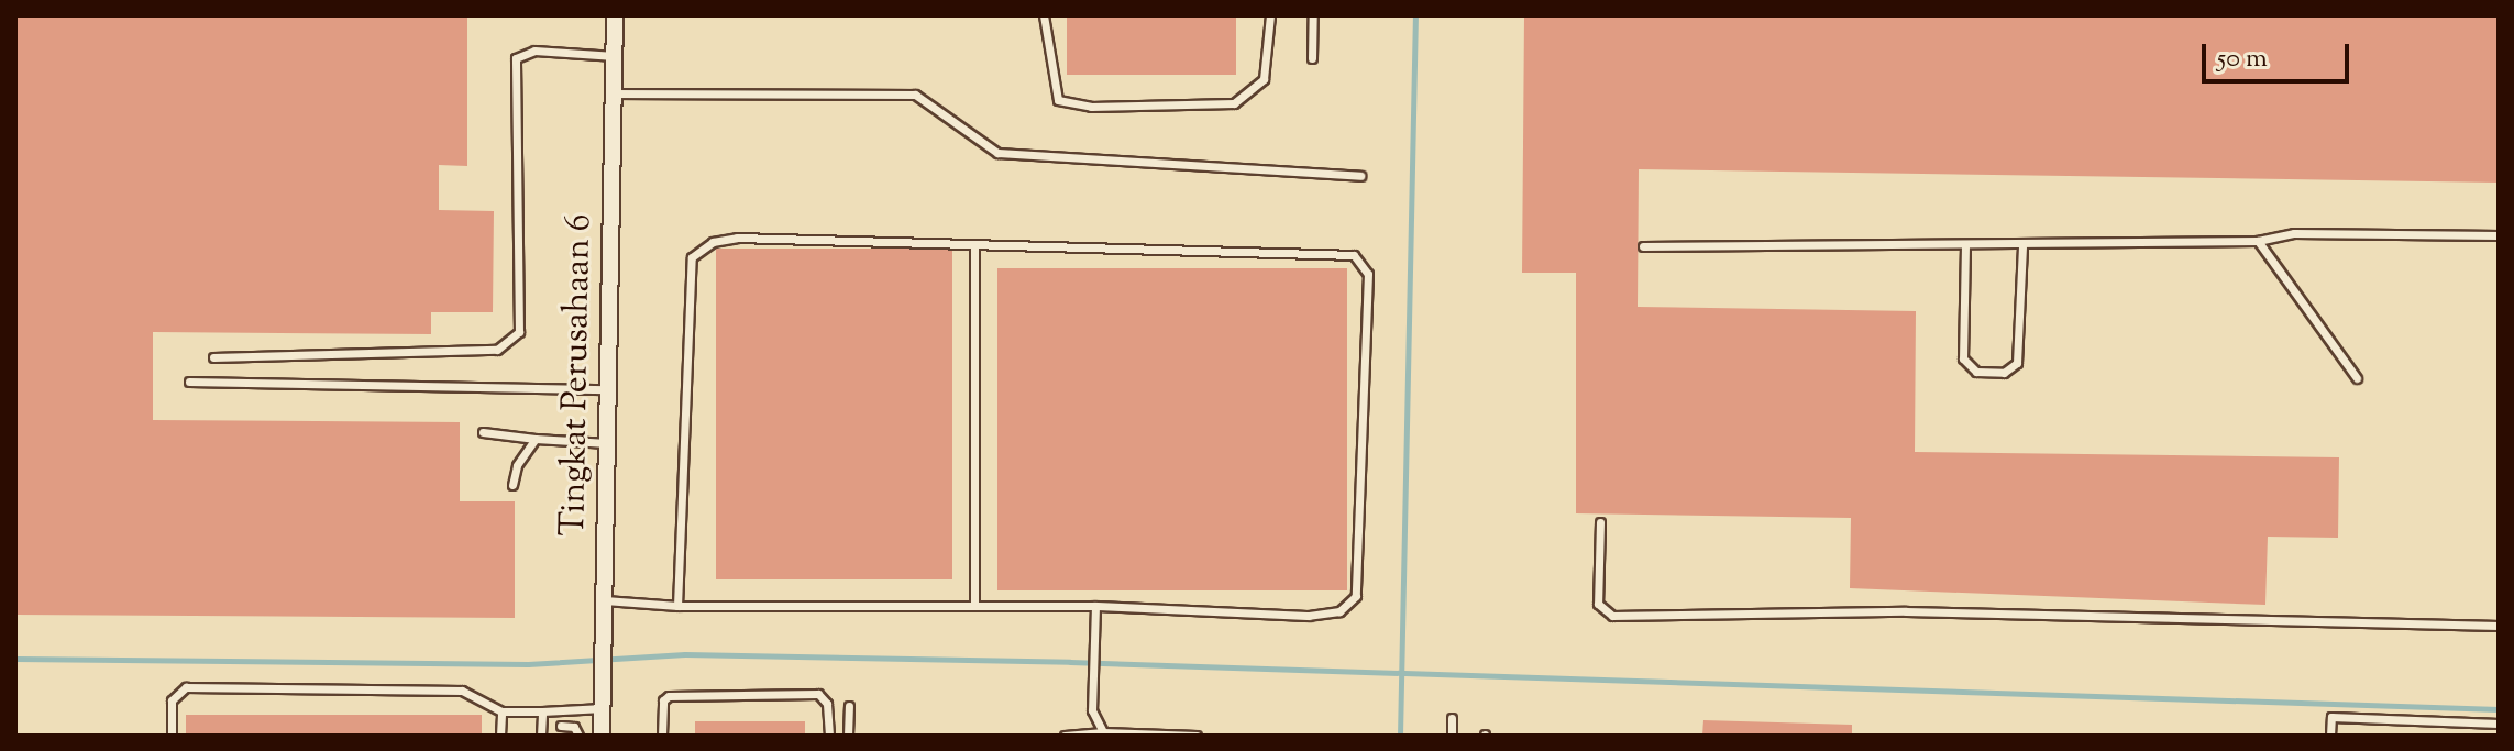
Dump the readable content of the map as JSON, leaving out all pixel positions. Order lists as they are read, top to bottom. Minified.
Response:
{"streets":{"street":["Tingkat Perusahaan 6"]},"scale_bar":"50 m"}
